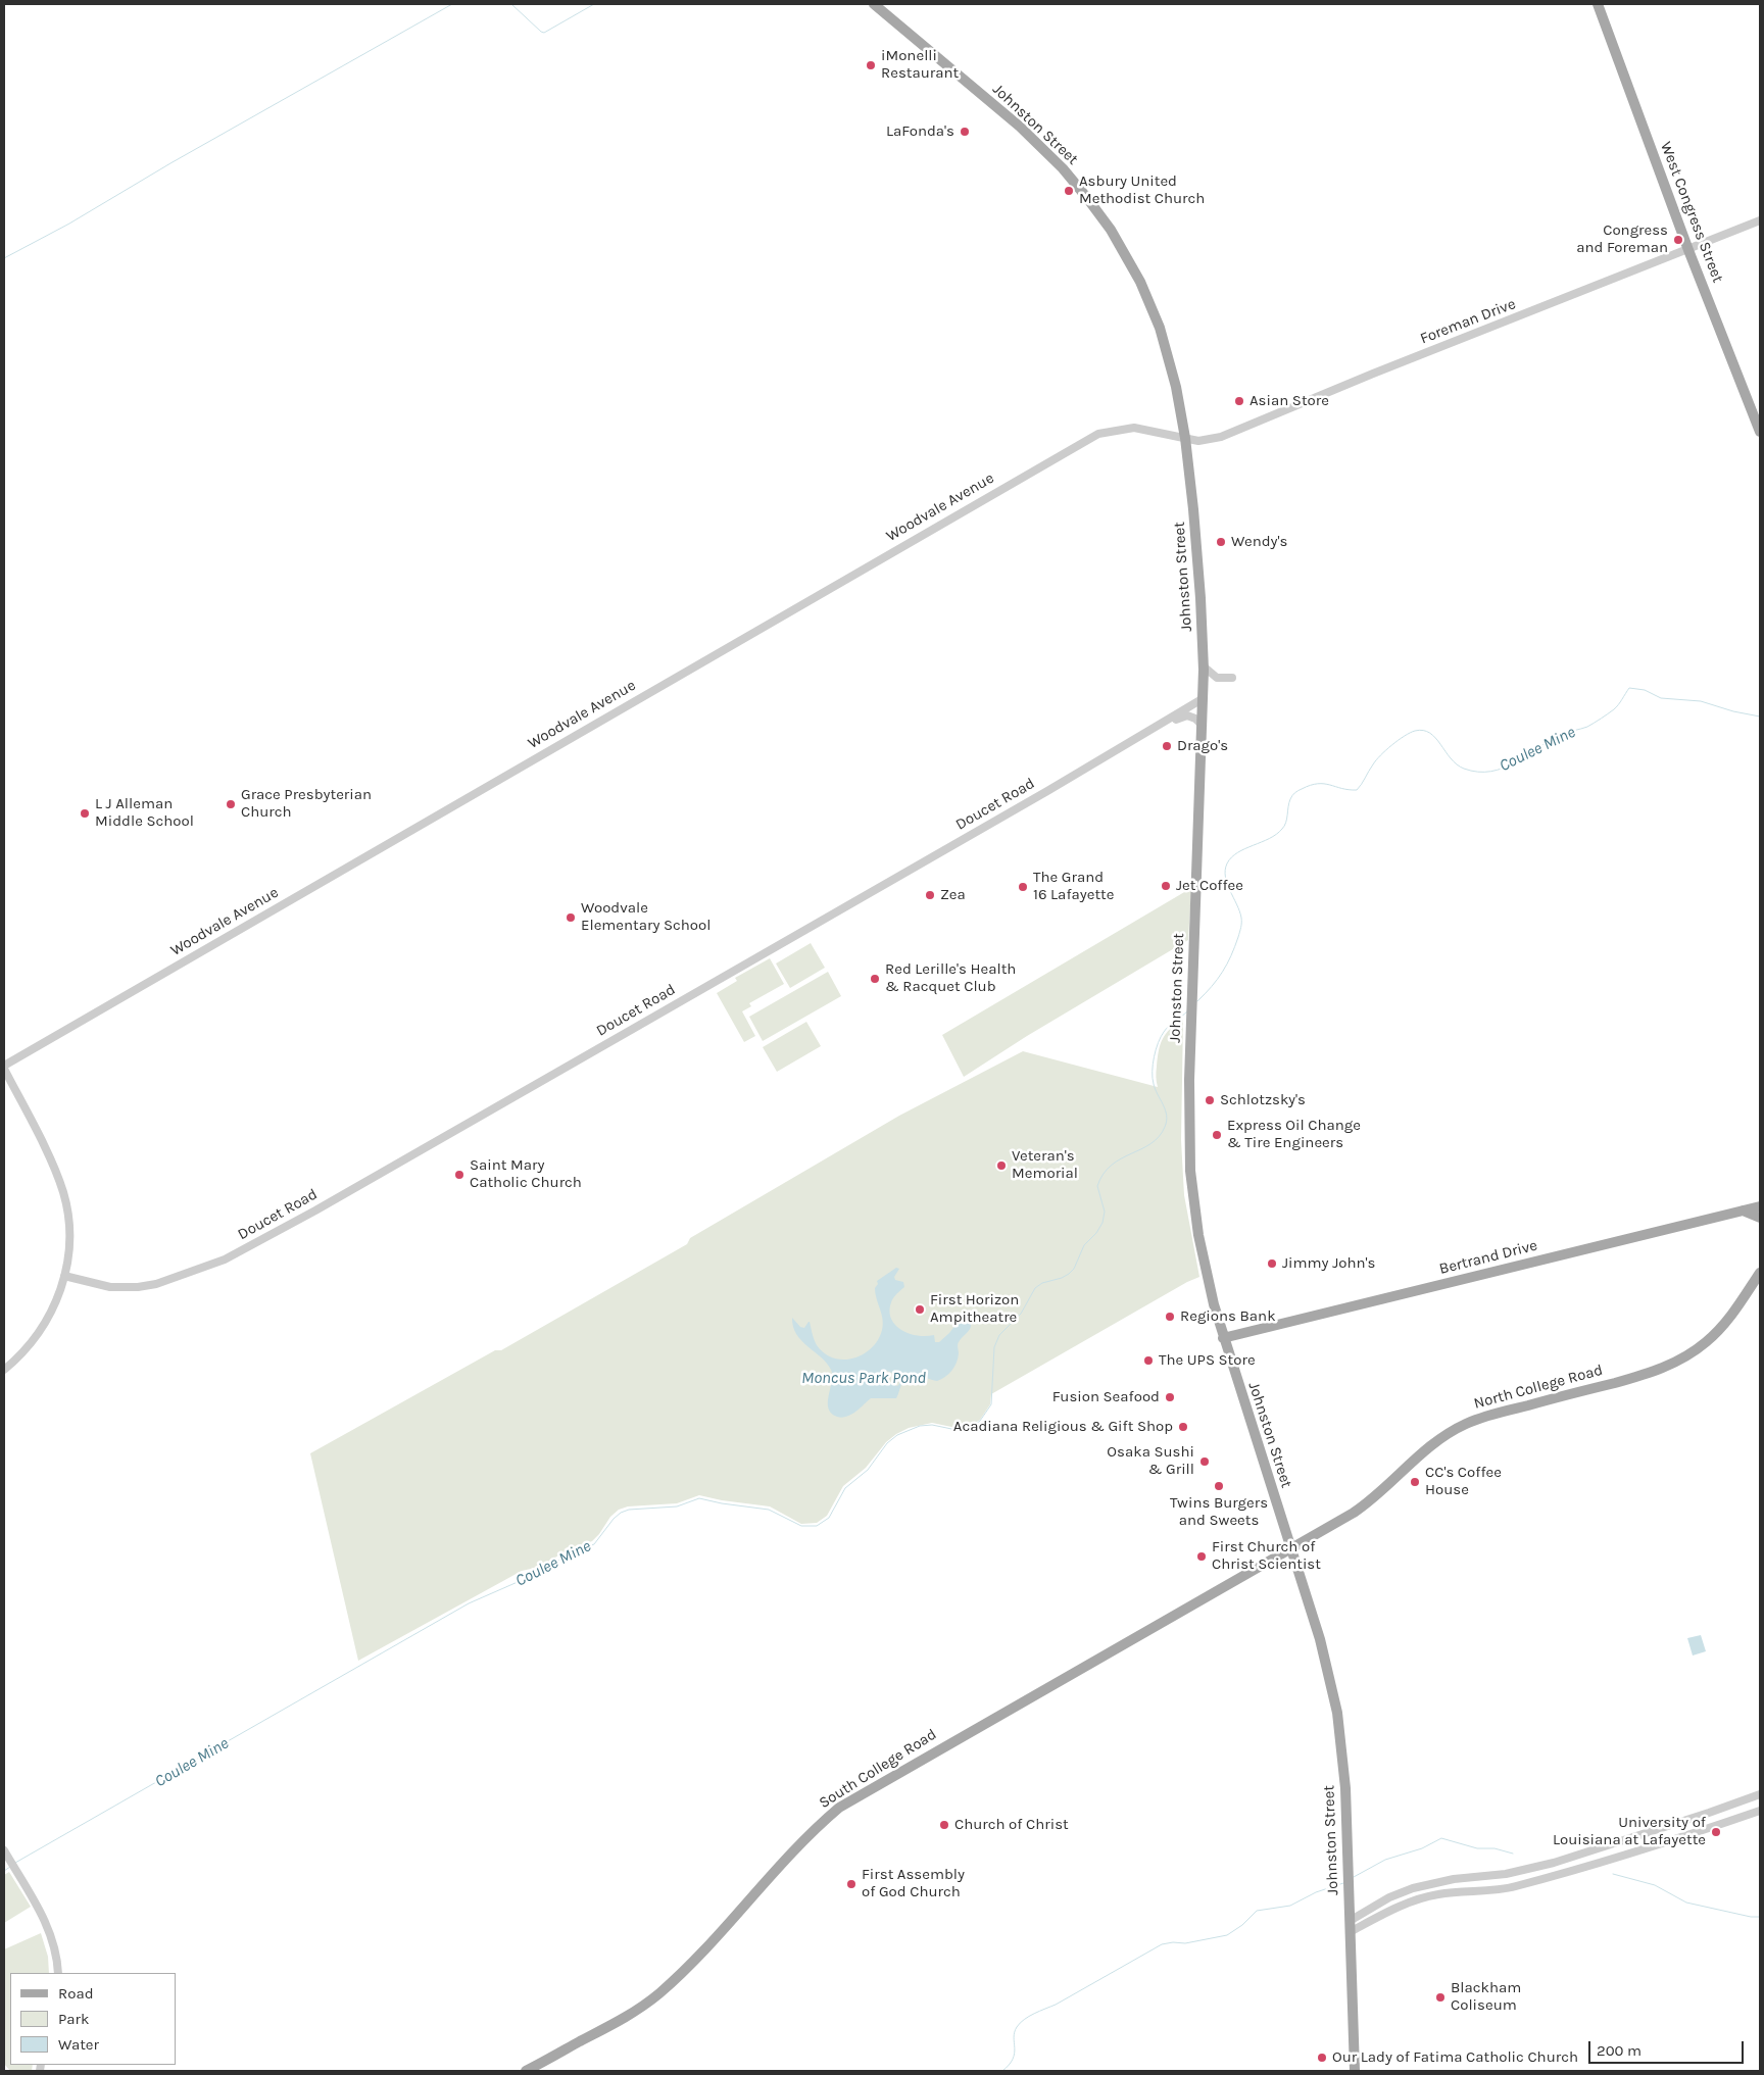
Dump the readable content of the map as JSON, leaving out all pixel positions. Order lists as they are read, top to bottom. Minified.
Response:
{"streets":{"main road":["Johnston Street","West Congress Street","Bertrand Drive","North College Road","South College Road"],"street":["Foreman Drive","Woodvale Avenue","Doucet Road"]},"crossings":[["Johnston Street","Foreman Drive"],["Johnston Street","Woodvale Avenue"],["Johnston Street","Doucet Road"],["Johnston Street","Bertrand Drive"],["Johnston Street","North College Road"],["Johnston Street","South College Road"],["West Congress Street","Foreman Drive"],["Foreman Drive","Woodvale Avenue"],["North College Road","South College Road"]],"water":["Coulee Mine","Moncus Park Pond"],"places":["iMonelli Restaurant","LaFonda's","Asbury United Methodist Church","Congress and Foreman","Asian Store","Wendy's","Drago's","Grace Presbyterian Church","L J Alleman Middle School","Jet Coffee","The Grand 16 Lafayette","Zea","Woodvale Elementary School","Red Lerille's Health & Racquet Club","Schlotzsky's","Express Oil Change & Tire Engineers","Veteran's Memorial","Saint Mary Catholic Church","Jimmy John's","First Horizon Ampitheatre","Regions Bank","The UPS Store","Fusion Seafood","Acadiana Religious & Gift Shop","Osaka Sushi & Grill","CC's Coffee House","Twins Burgers and Sweets","First Church of Christ Scientist","Church of Christ","University of Louisiana at Lafayette","First Assembly of God Church","Blackham Coliseum","Our Lady of Fatima Catholic Church"],"legend":["Road","Park","Water"],"scale_bar":"200 m"}
